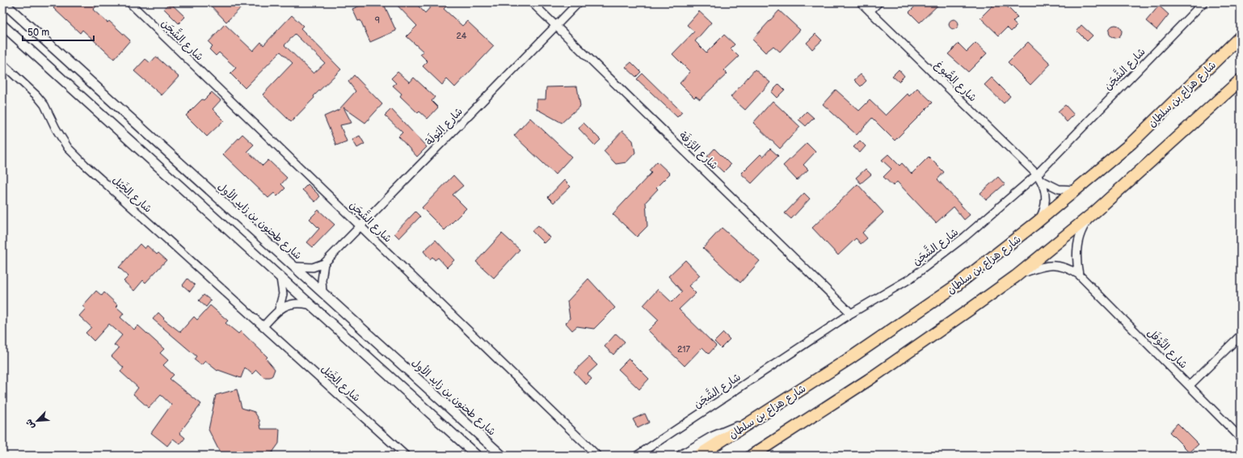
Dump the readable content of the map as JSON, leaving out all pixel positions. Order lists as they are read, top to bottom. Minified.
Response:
{"streets":{"main road":["شارع هزاع بن سلطان"],"street":["شارع الشَّجَن","شارع الصُّوغ","شارع اليُولَة","شارع الرَّزفَة","شارع الخَيْل","شارع طحنون بن زايد الأول","شارع النَّوْفَل"]},"crossings":[["شارع الشَّجَن","شارع الصُّوغ"],["شارع الشَّجَن","شارع اليُولَة"],["شارع الشَّجَن","شارع الرَّزفَة"],["شارع الصُّوغ","شارع هزاع بن سلطان"],["شارع اليُولَة","شارع الرَّزفَة"]],"house_numbers":["9","24","217"],"scale_bar":"50 m","north":"bottom left"}
